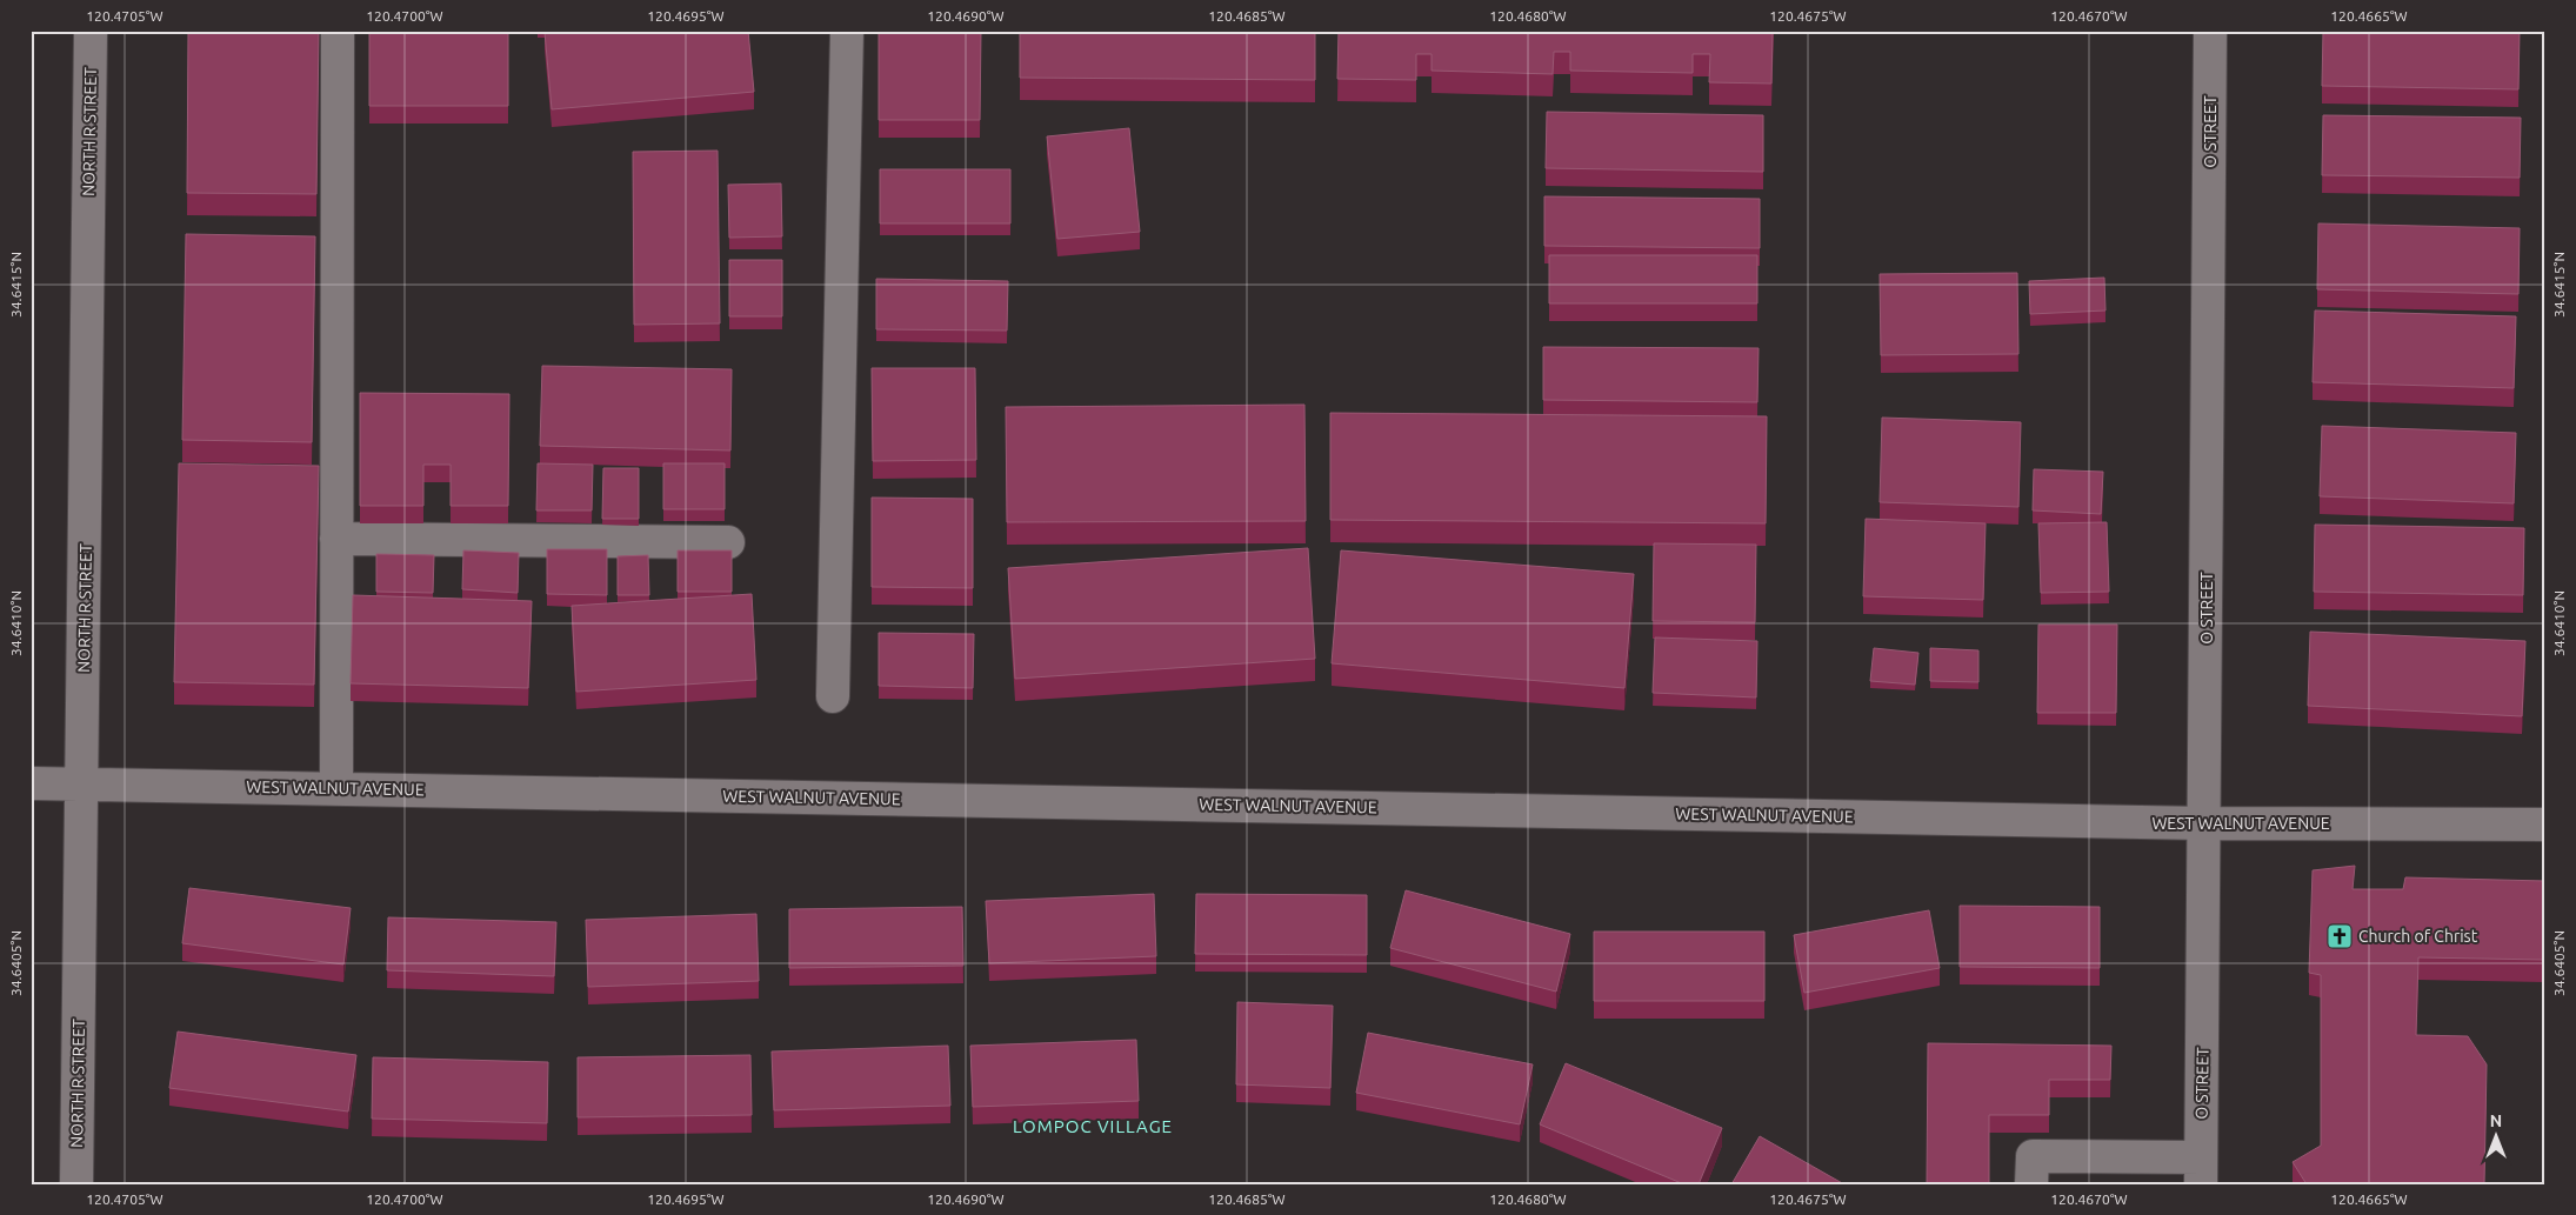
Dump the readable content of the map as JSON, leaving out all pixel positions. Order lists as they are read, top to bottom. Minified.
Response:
{"streets":{"street":["NORTH R STREET","O STREET","WEST WALNUT AVENUE"]},"crossings":[["NORTH R STREET","WEST WALNUT AVENUE"],["O STREET","WEST WALNUT AVENUE"]],"districts":["LOMPOC VILLAGE"],"places":{"church":["Church of Christ"]},"north":"top","coordinates":["120.4705°W","120.4700°W","120.4695°W","120.4690°W","120.4685°W","120.4680°W","120.4675°W","120.4670°W","120.4665°W","34.6415°N","34.6410°N","34.6405°N"]}
